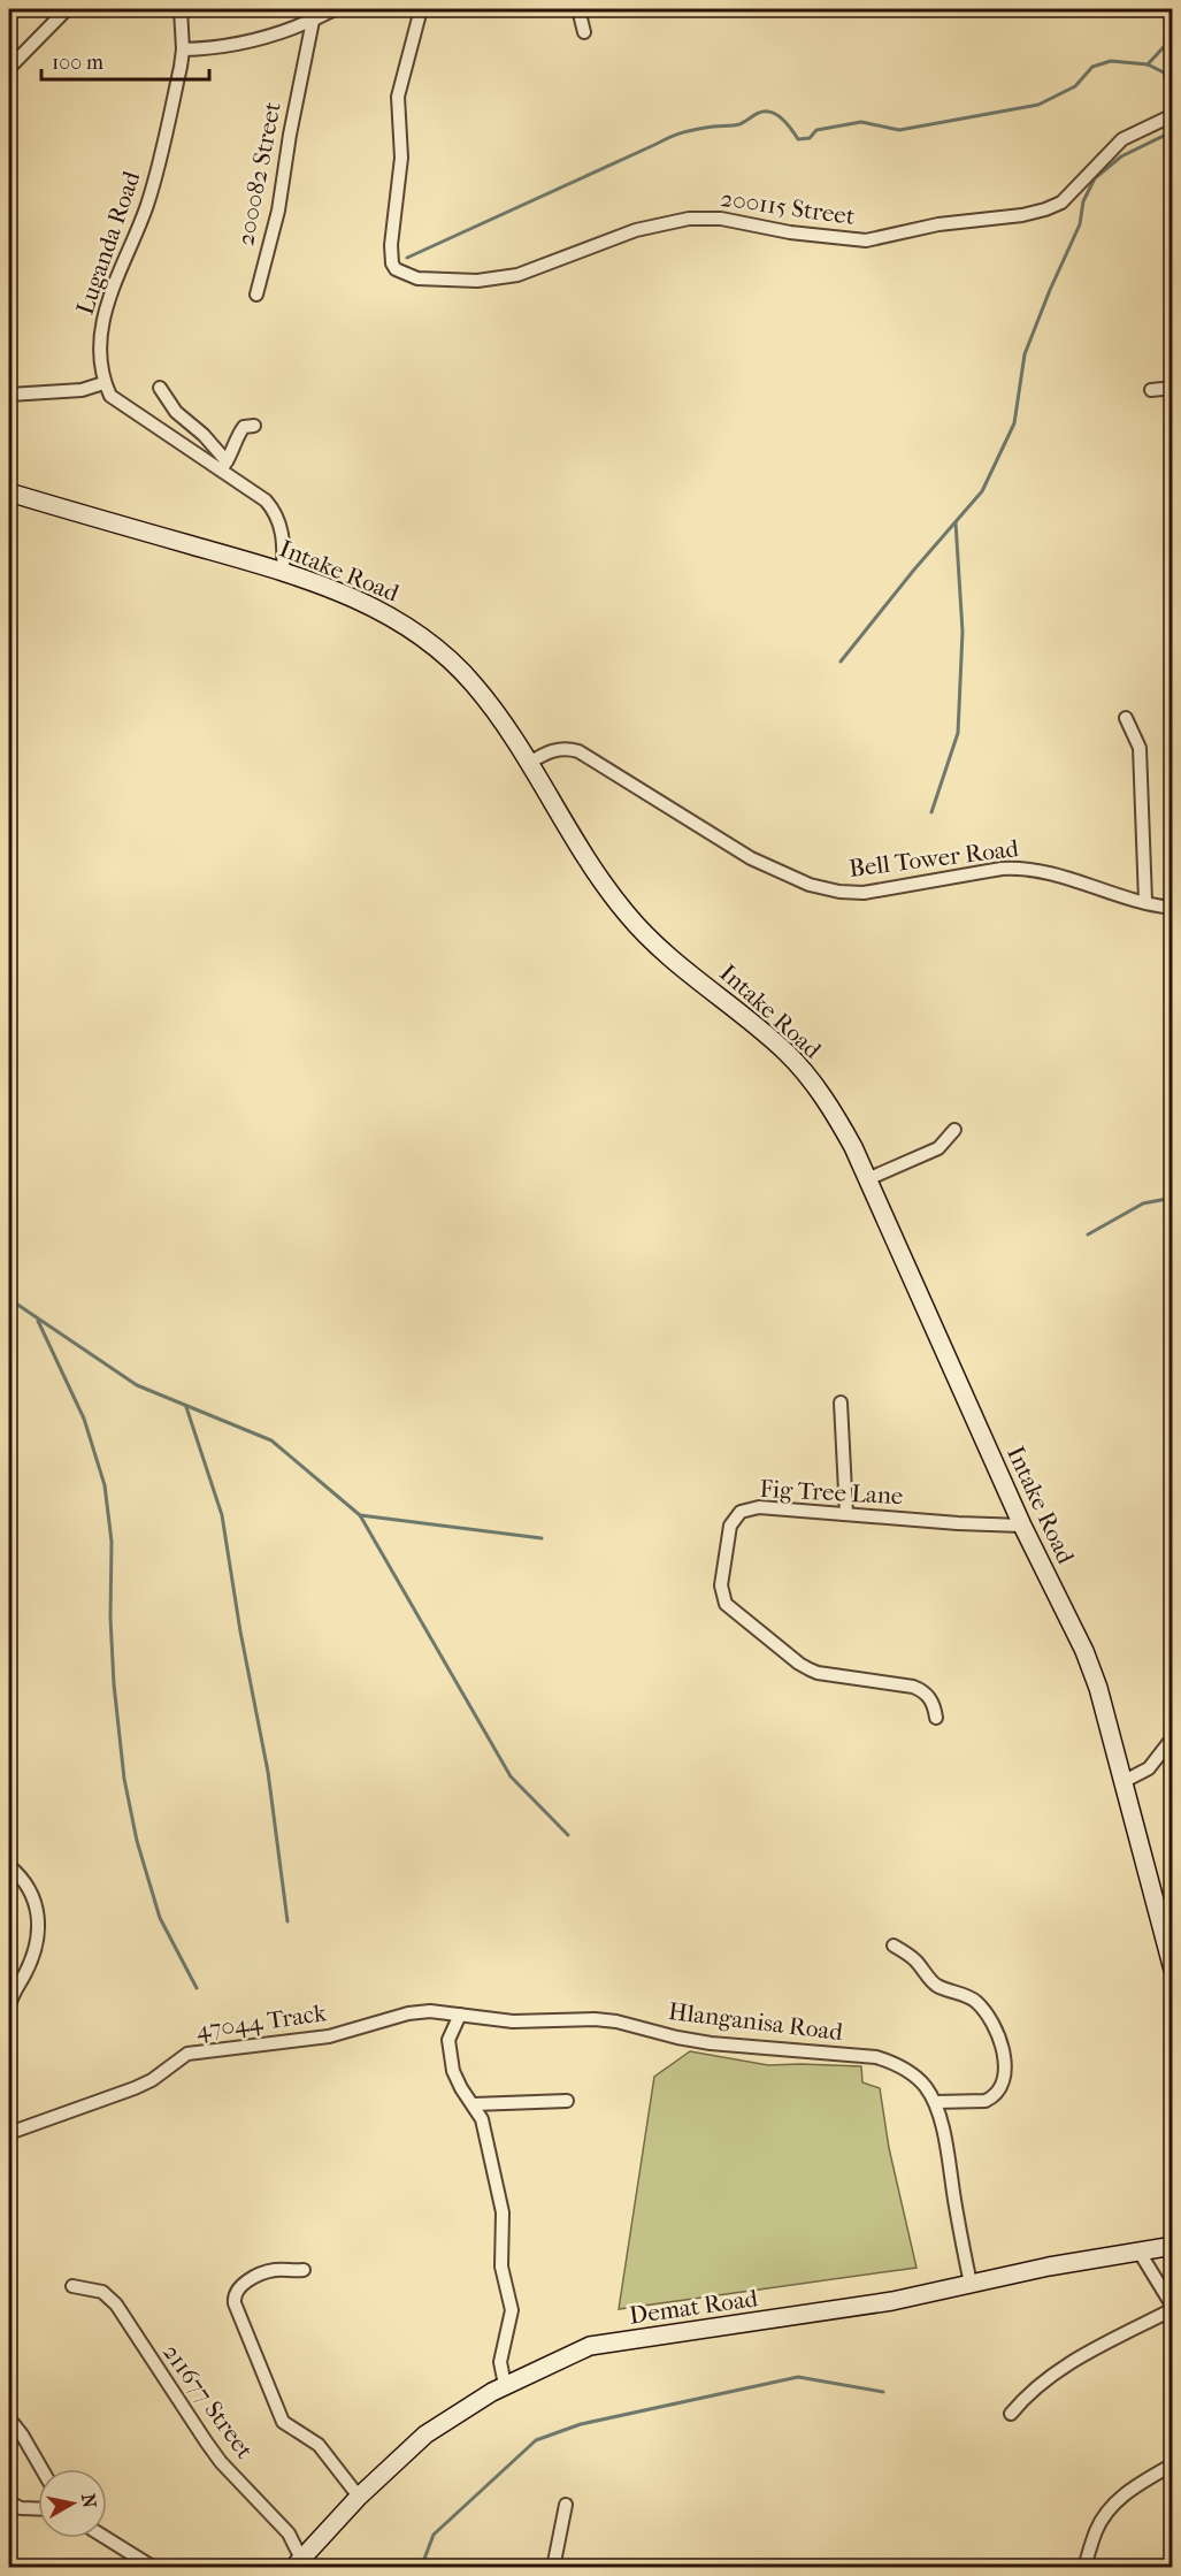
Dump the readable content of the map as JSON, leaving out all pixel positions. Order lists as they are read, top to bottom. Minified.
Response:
{"streets":{"street":["200082 Street","200115 Street","Luganda Road","Intake Road","Bell Tower Road","Fig Tree Lane","47044 Track","Hlanganisa Road","Demat Road","211677 Street"]},"crossings":[["Intake Road","Bell Tower Road"],["Intake Road","Fig Tree Lane"],["47044 Track","Hlanganisa Road"],["Hlanganisa Road","Demat Road"],["Demat Road","211677 Street"]],"scale_bar":"100 m","north":"right"}
